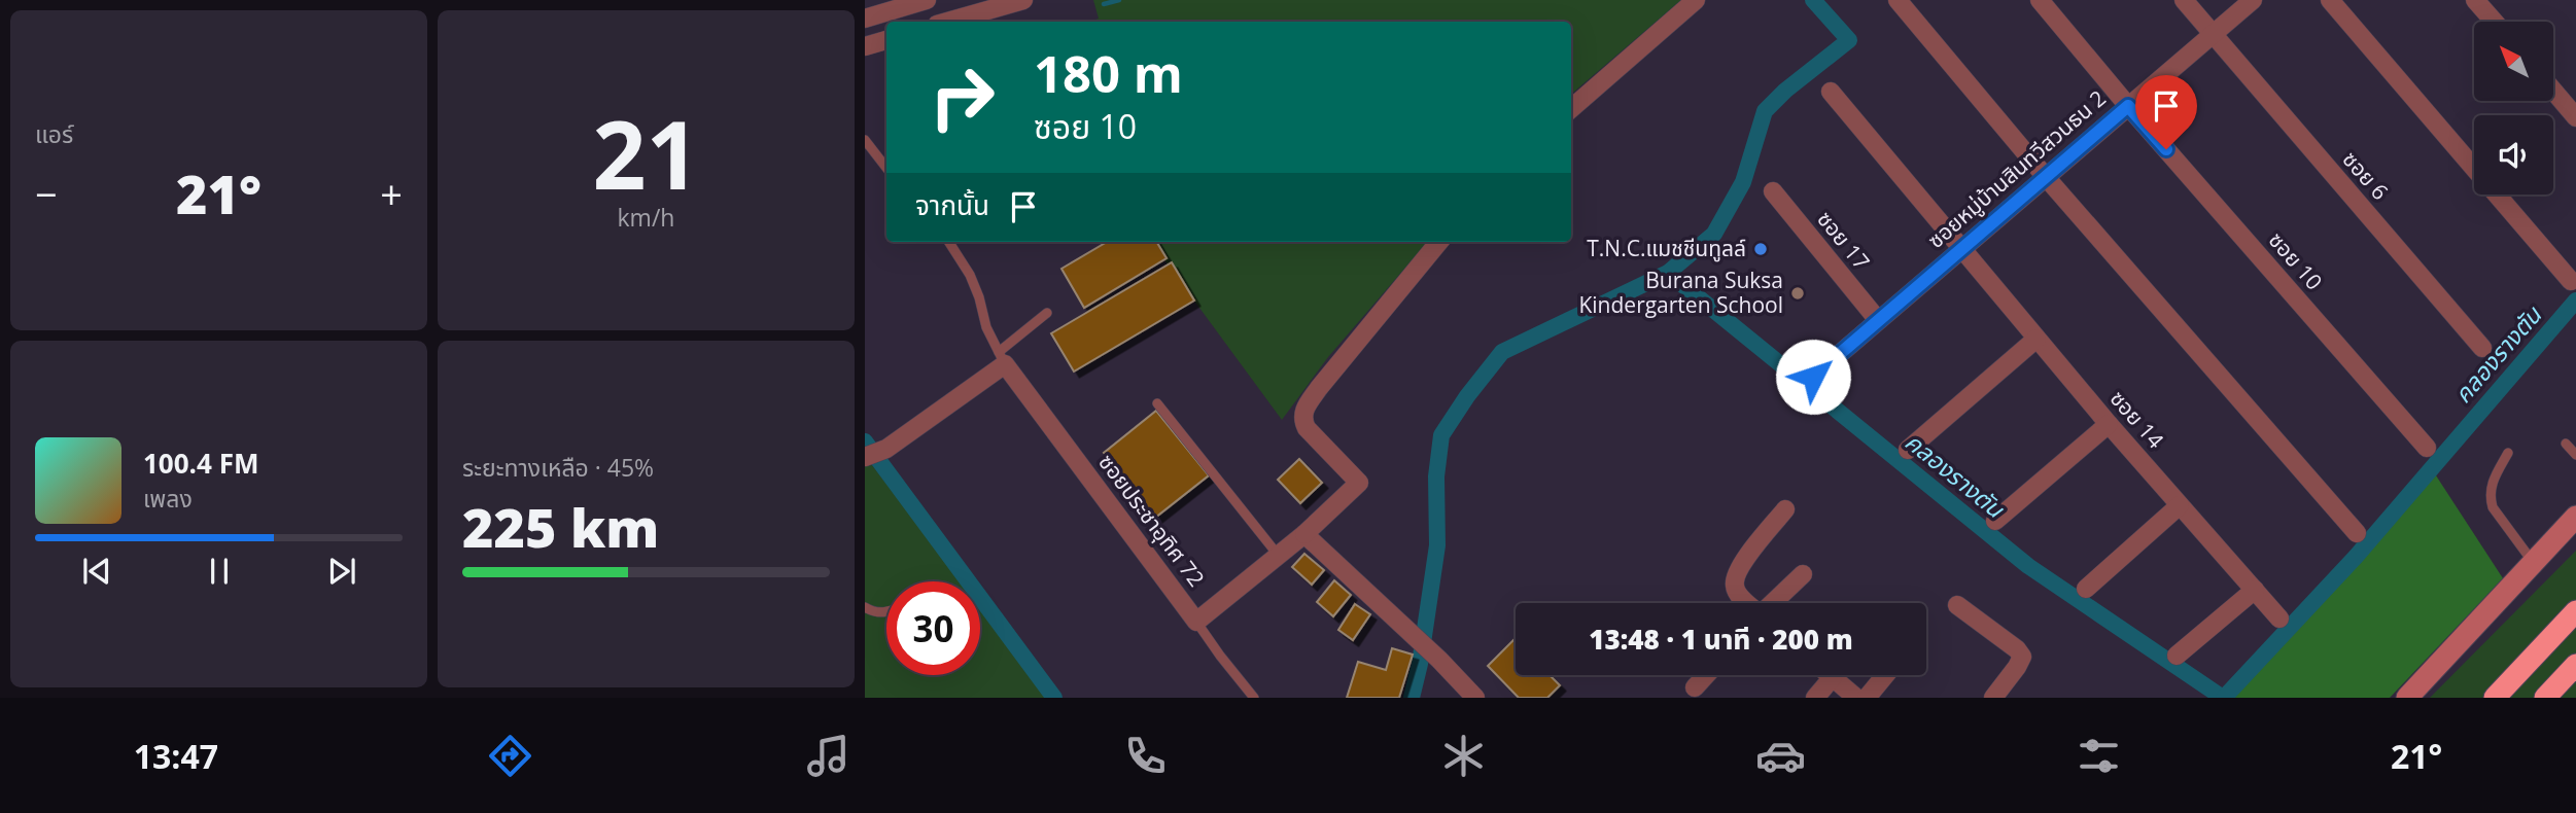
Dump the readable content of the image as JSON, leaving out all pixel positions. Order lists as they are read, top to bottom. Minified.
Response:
{"streets":{"street":["ซอยหมู่บ้านสินทวีสวนธน 2","ซอย 6","ซอย 17","ซอย 10","ซอย 14","ซอยประชาอุทิศ 72"]},"crossings":[["ซอยหมู่บ้านสินทวีสวนธน 2","ซอย 6"],["ซอยหมู่บ้านสินทวีสวนธน 2","ซอย 17"],["ซอยหมู่บ้านสินทวีสวนธน 2","ซอย 10"],["ซอยหมู่บ้านสินทวีสวนธน 2","ซอย 14"]],"water":["คลองรางตัน"],"places":["T.N.C.แมชชีนทูลล์","Burana Suksa Kindergarten School"],"north":"top left","page":{"tile":["แอร์",["21","km/h"],["ระยะทางเหลือ · 45%","225 km"]],"turn":["180 m","ซอย 10"],"heat":["−","21°","+"],"then":"จากนั้น","song":["100.4 FM","เพลง"],"limit":"30","trip":"13:48 · 1 นาที · 200 m","tabs":["13:47","21°"]}}
